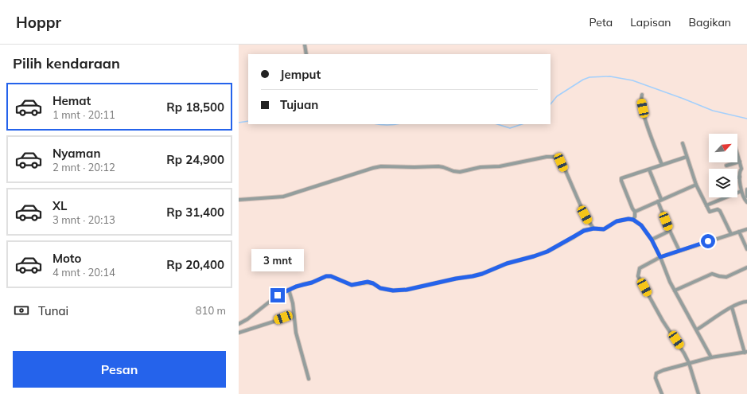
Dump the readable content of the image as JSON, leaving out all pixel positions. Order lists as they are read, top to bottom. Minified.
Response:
{"north":"top right","page":{"header":"Hoppr","nav":["Peta","Lapisan","Bagikan"],"heading":"Pilih kendaraan","banner":["Jemput","Tujuan"],"list":[{"name":"Hemat","note":"1 mnt · 20:11","value":"Rp 18,500"},{"name":"Nyaman","note":"2 mnt · 20:12","value":"Rp 24,900"},{"name":"XL","note":"3 mnt · 20:13","value":"Rp 31,400"},{"name":"Moto","note":"4 mnt · 20:14","value":"Rp 20,400"}],"bubble":"3 mnt","pay":["Tunai","810 m"],"buttons":"Pesan"}}
